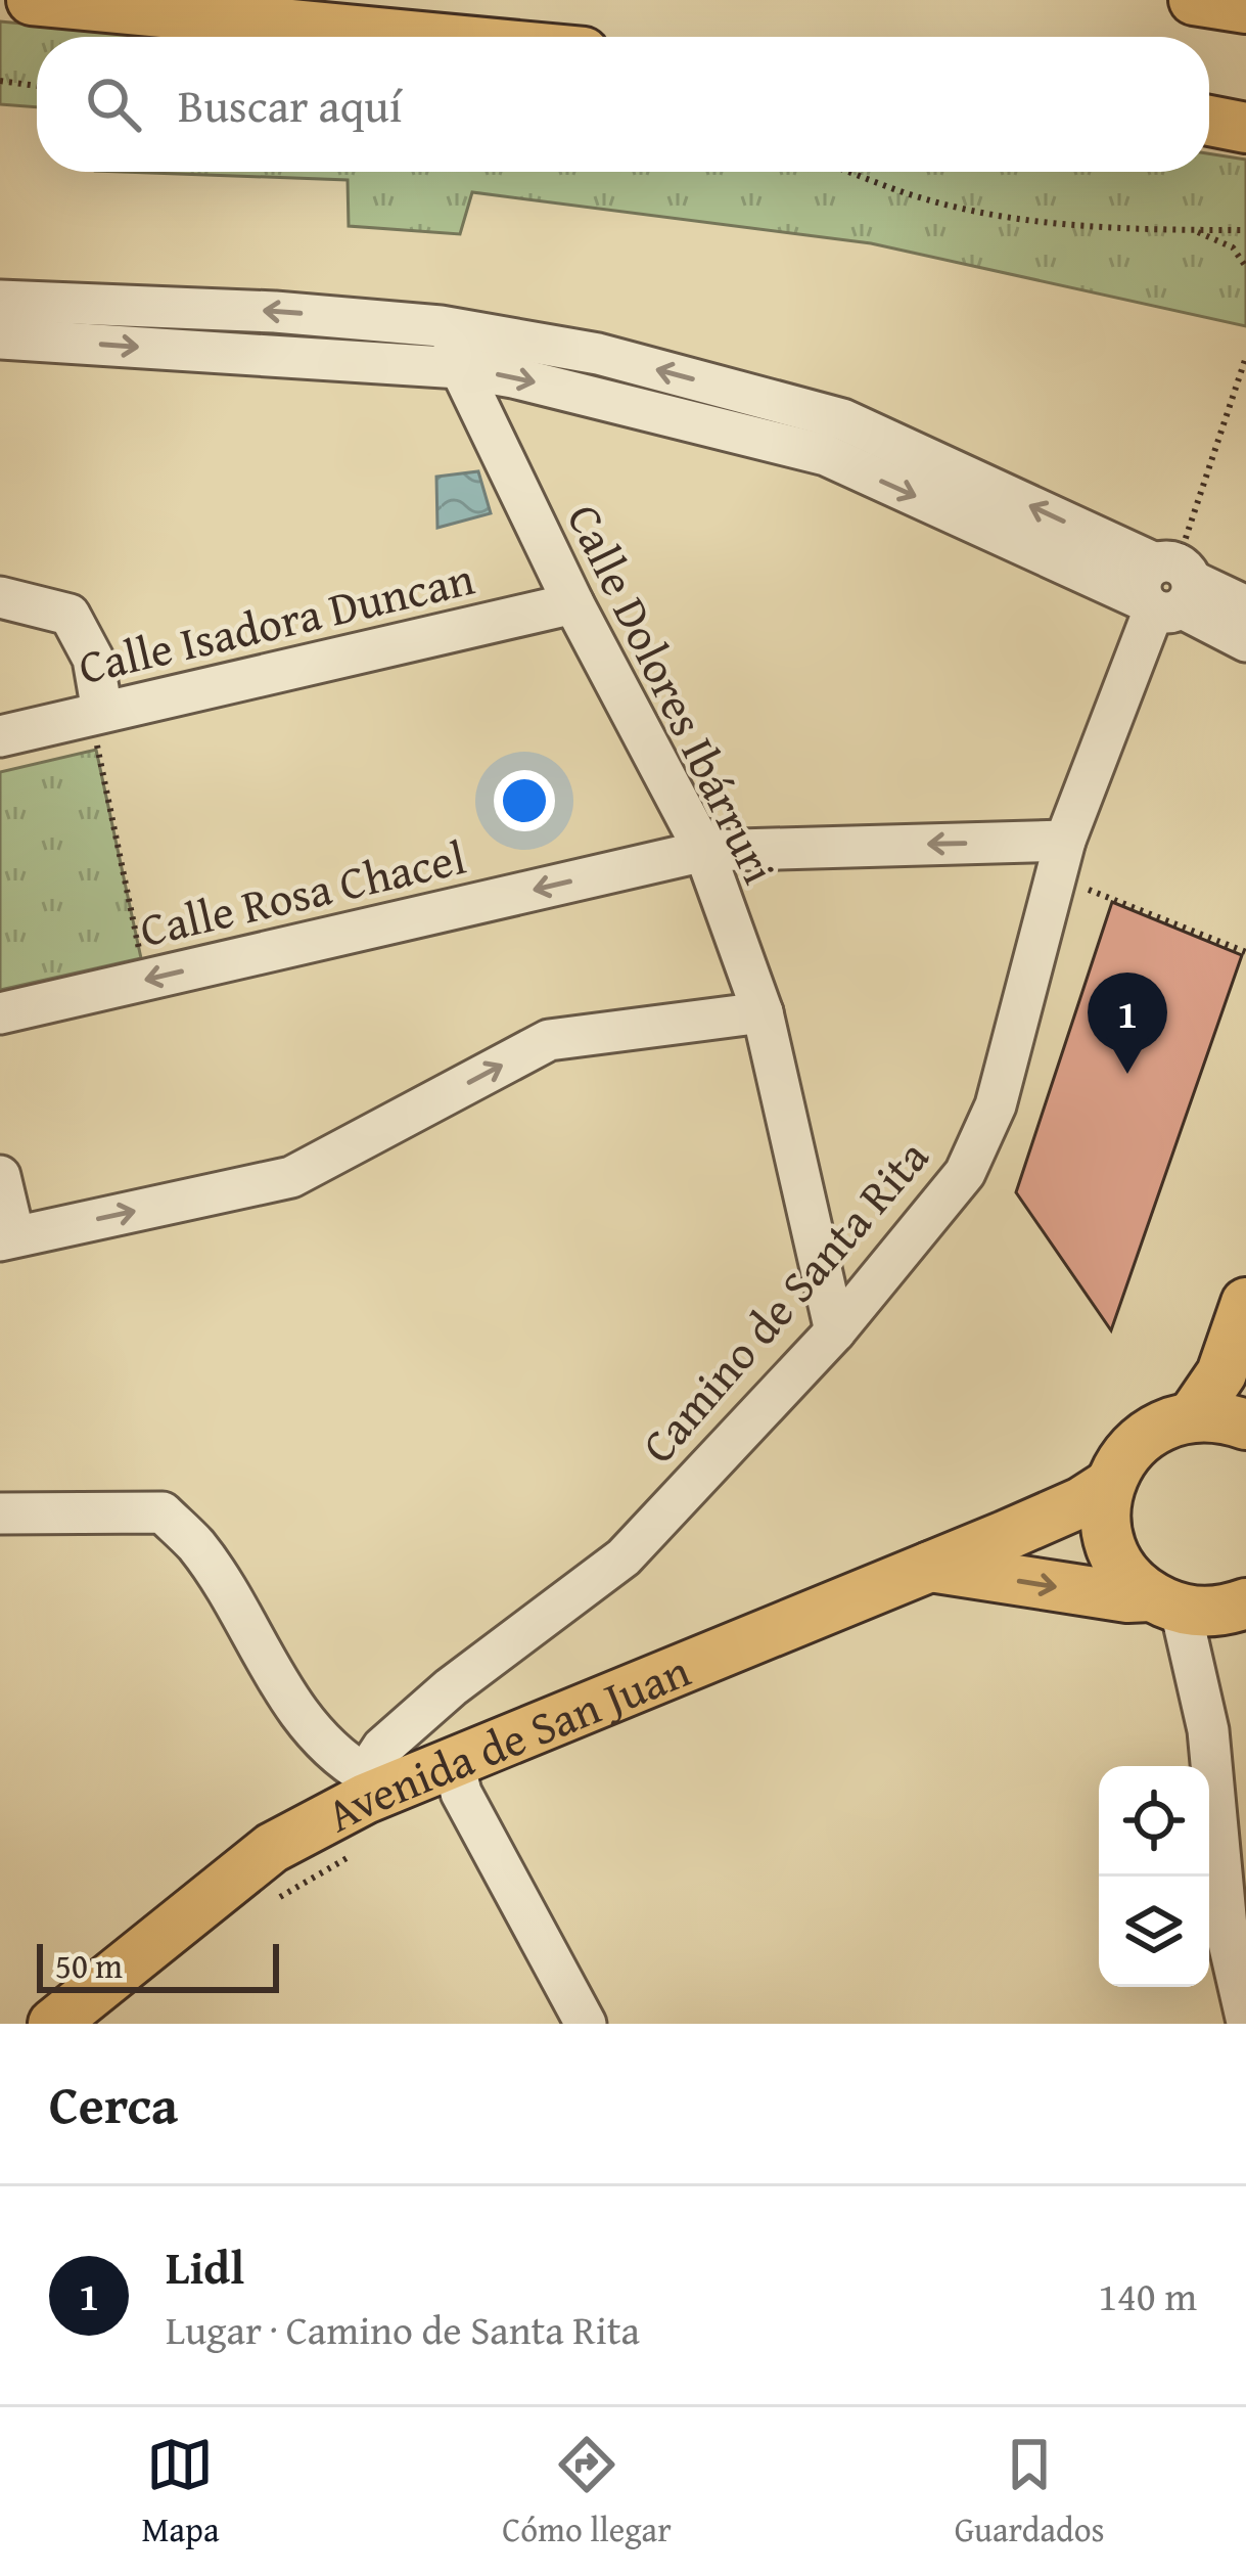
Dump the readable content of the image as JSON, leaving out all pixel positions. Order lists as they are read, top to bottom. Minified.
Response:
{"streets":{"main road":["Avenida de San Juan"],"street":["Calle Isadora Duncan","Calle Dolores Ibárruri","Calle Rosa Chacel","Camino de Santa Rita"]},"crossings":[["Calle Isadora Duncan","Calle Dolores Ibárruri"],["Calle Dolores Ibárruri","Calle Rosa Chacel"],["Calle Dolores Ibárruri","Camino de Santa Rita"],["Calle Rosa Chacel","Camino de Santa Rita"],["Camino de Santa Rita","Avenida de San Juan"]],"scale_bar":"50 m","page":{"search":"Buscar aquí","pins":"1","scale":"50 m","heading":"Cerca","list":[{"mark":"1","name":"Lidl","note":"Lugar · Camino de Santa Rita","value":"140 m"}],"nav":["Mapa","Cómo llegar","Guardados"]}}
